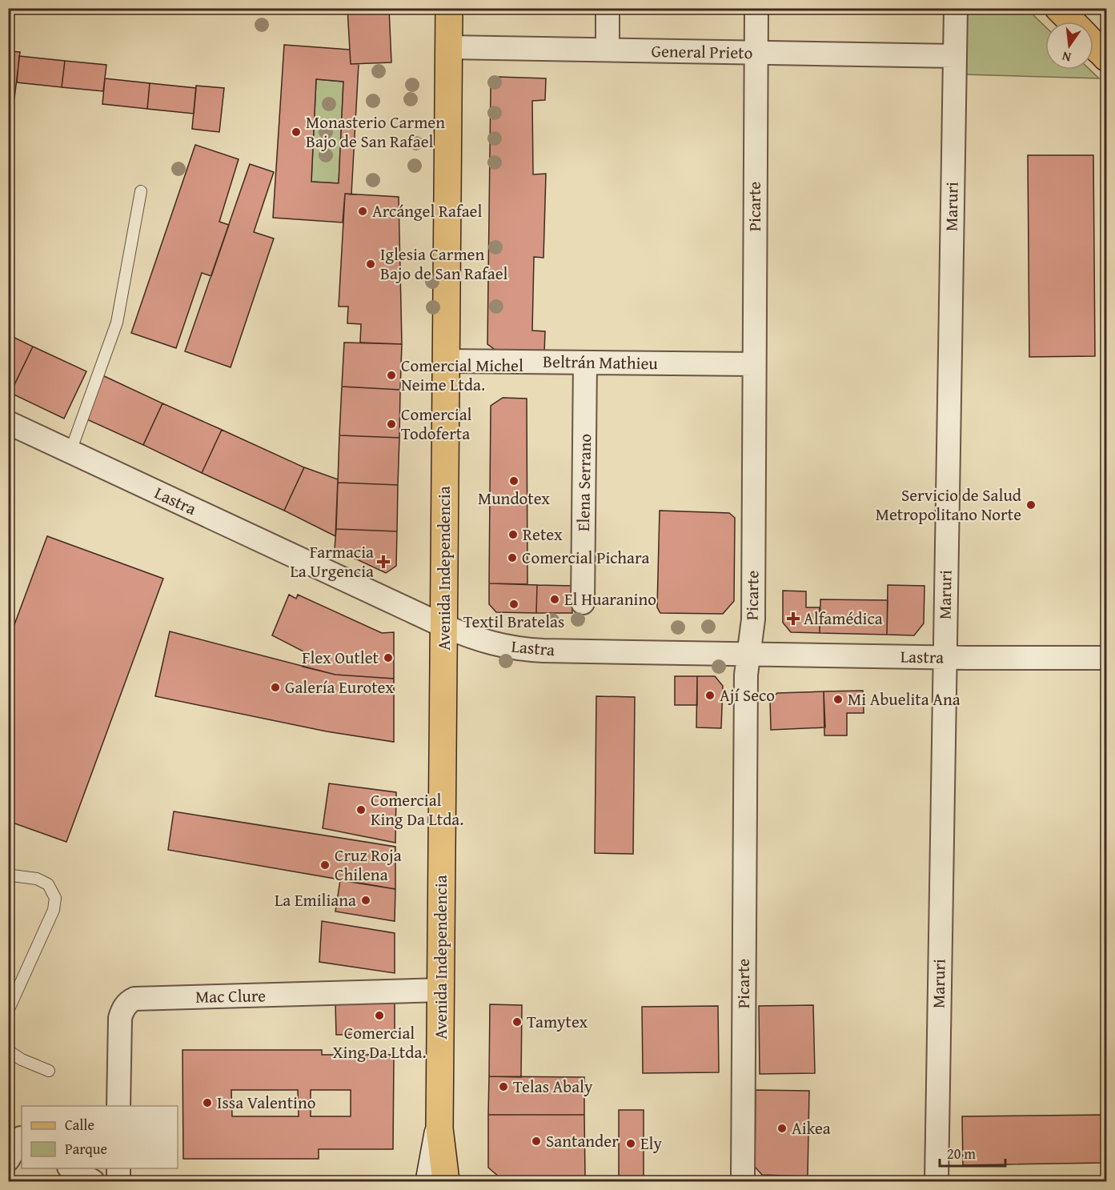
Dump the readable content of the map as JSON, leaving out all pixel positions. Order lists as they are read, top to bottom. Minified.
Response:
{"streets":{"main road":["Avenida Independencia"],"street":["General Prieto","Picarte","Maruri","Beltrán Mathieu","Elena Serrano","Lastra","Mac Clure"]},"crossings":[["General Prieto","Picarte"],["General Prieto","Maruri"],["General Prieto","Avenida Independencia"],["Picarte","Beltrán Mathieu"],["Picarte","Lastra"],["Maruri","Lastra"],["Beltrán Mathieu","Elena Serrano"],["Beltrán Mathieu","Avenida Independencia"],["Lastra","Avenida Independencia"],["Avenida Independencia","Mac Clure"]],"places":{"other":["Monasterio Carmen Bajo de San Rafael","Arcángel Rafael","Iglesia Carmen Bajo de San Rafael","Comercial Michel Neime Ltda.","Comercial Todoferta","Mundotex","Servicio de Salud Metropolitano Norte","Retex","Comercial Pichara","El Huaranino","Textil Bratelas","Flex Outlet","Galería Eurotex","Ají Seco","Mi Abuelita Ana","Comercial King Da Ltda.","Cruz Roja Chilena","La Emiliana","Comercial Xing Da Ltda.","Tamytex","Telas Abaly","Issa Valentino","Aikea","Santander","Ely"],"health":["Farmacia La Urgencia","Alfamédica"]},"legend":["Calle","Parque"],"scale_bar":"20 m","north":"bottom"}
